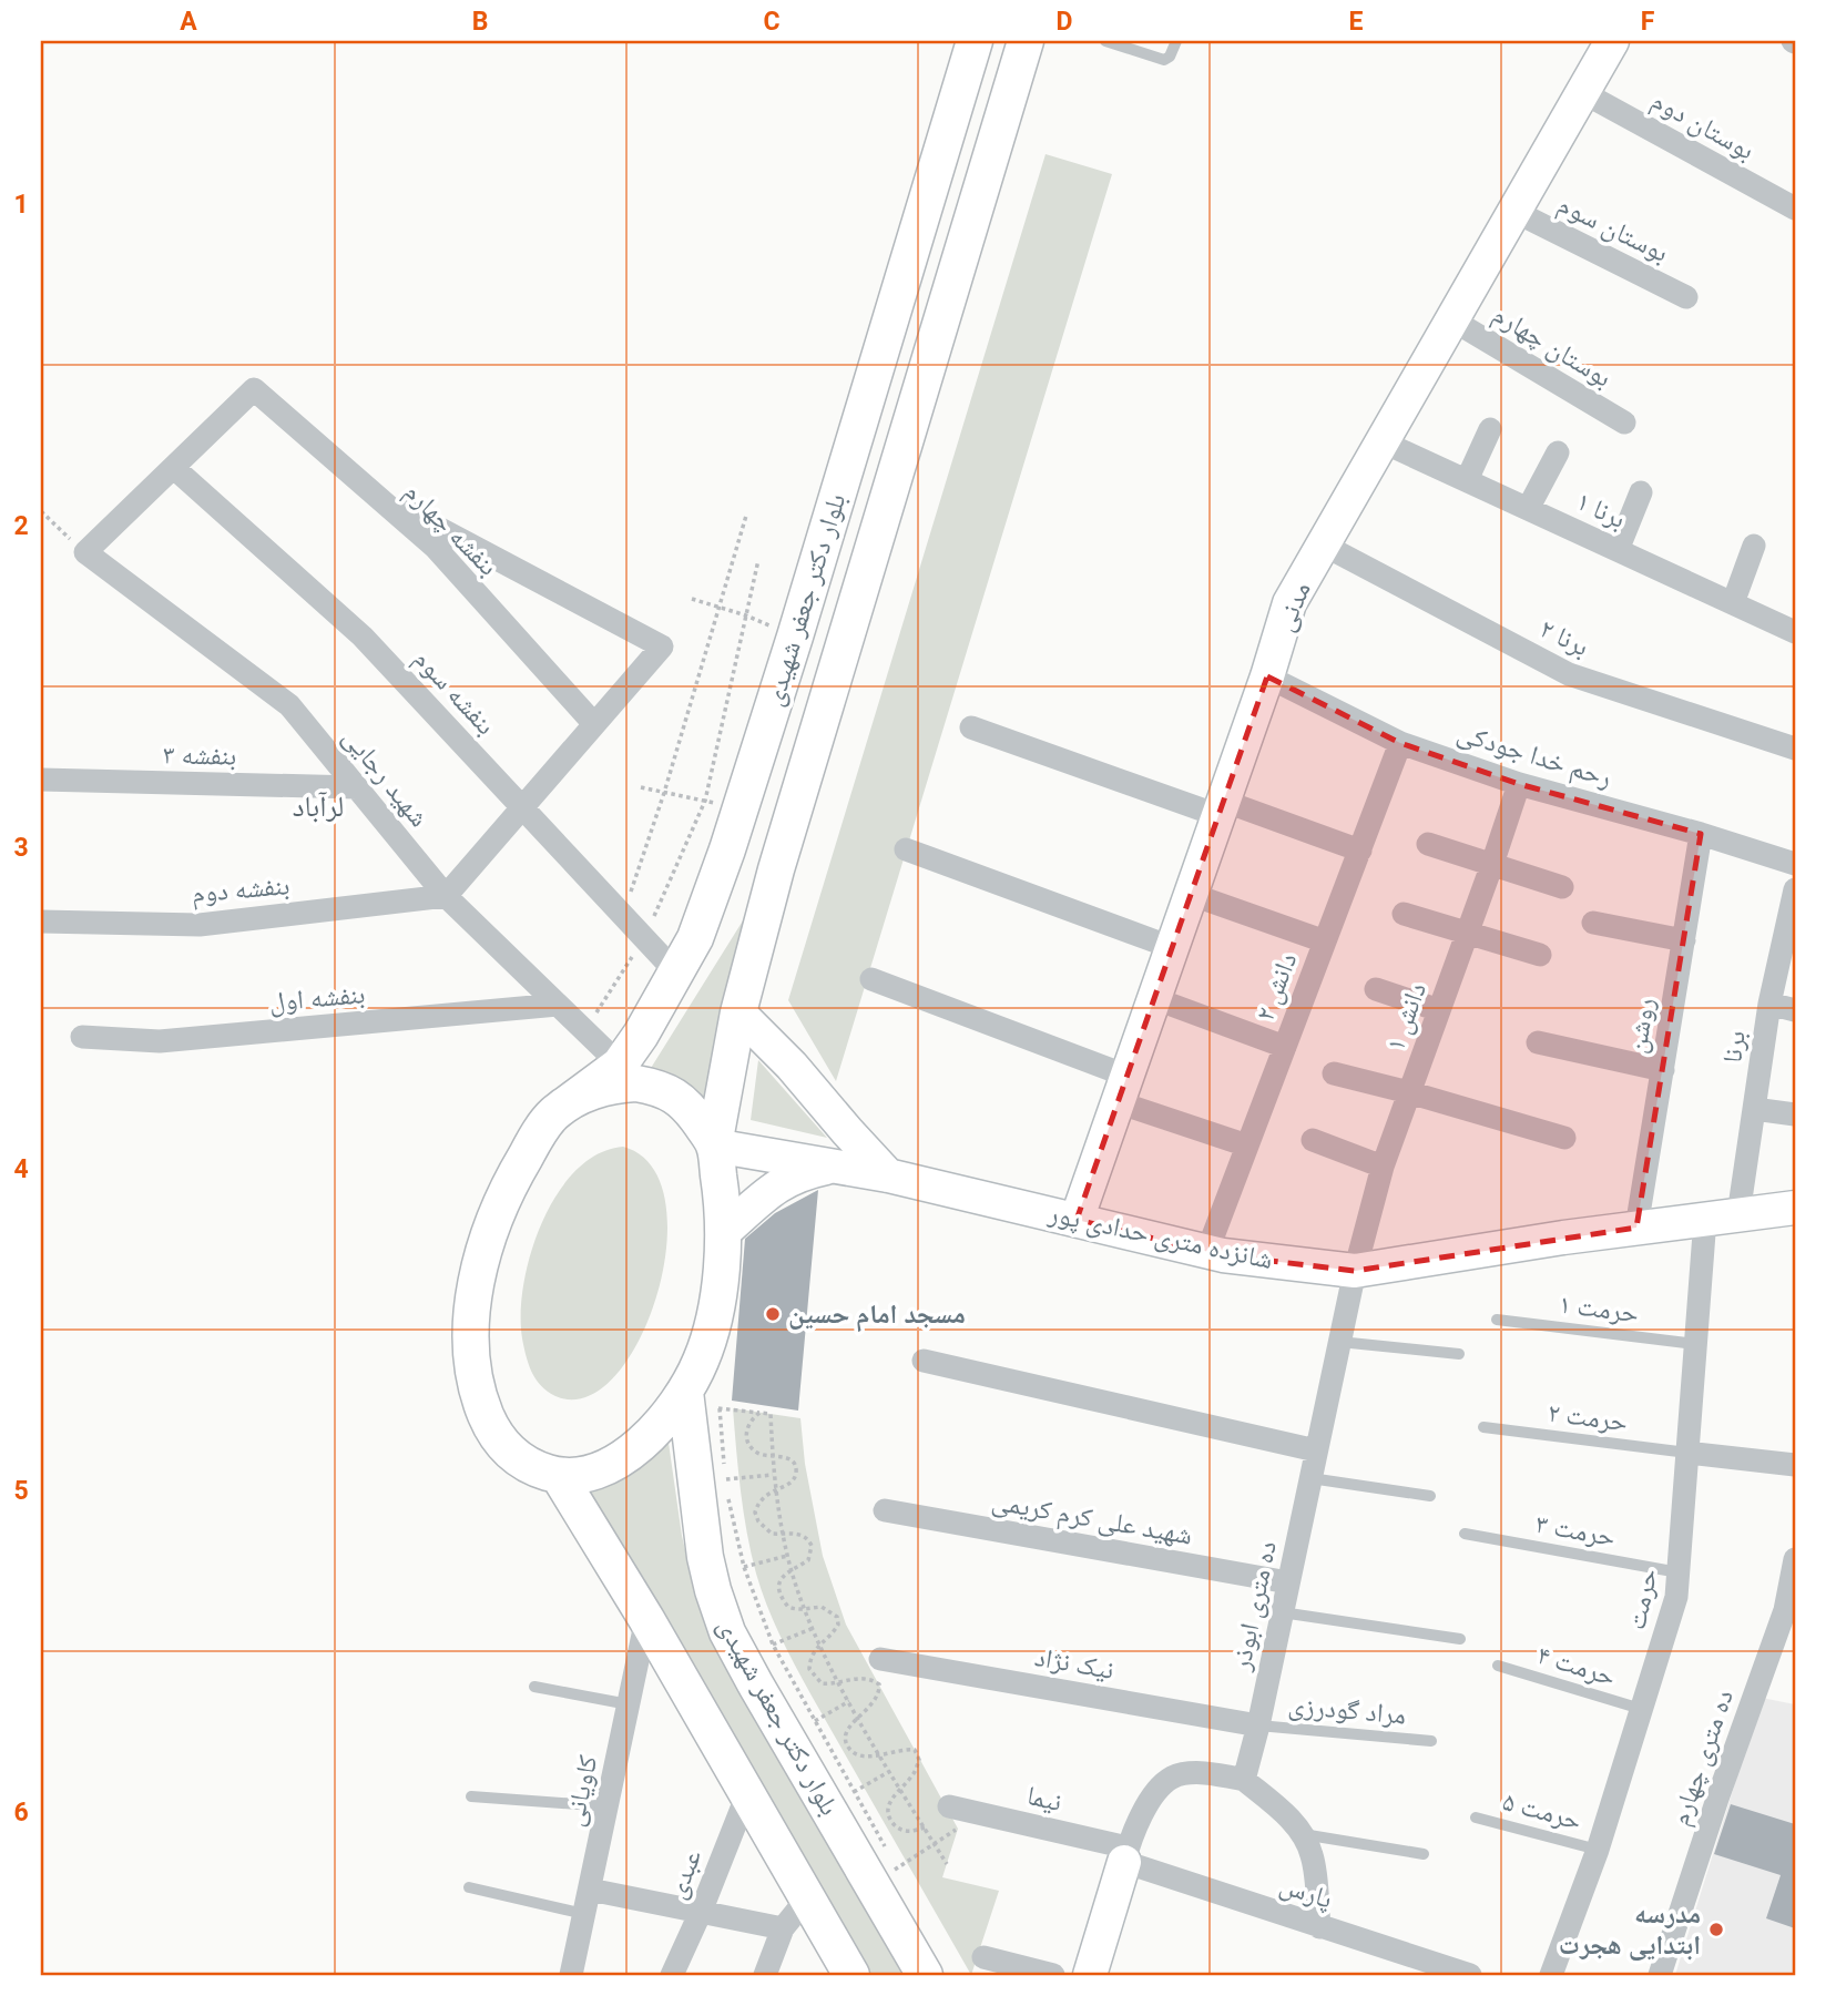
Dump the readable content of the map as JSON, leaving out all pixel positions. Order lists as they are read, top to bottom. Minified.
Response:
{"streets":{"main road":["بلوار دکتر جعفر شهیدی"],"street":["بوستان دوم","بوستان سوم","بوستان چهارم","برنا ۱","بنفشه چهارم","مدنی","برنا ۲","بنفشه سوم","بنفشه ۳","رحم خدا جودکی","شهید رجایی","بنفشه دوم","دانش ۲","بنفشه اول","دانش ۱","روشن","برنا","شانزده متری حدادی پور","شهید علی کرم کریمی","حرمت","ده متری ابوذر","نیک نژاد","ده متری چهارم","کاویانی","نیما","عبدی","پارس"],"lane":["حرمت ۱","حرمت ۲","حرمت ۳","حرمت ۴","مراد گودرزی","حرمت ۵"]},"crossings":[["بوستان دوم","مدنی"],["بوستان سوم","مدنی"],["بوستان چهارم","مدنی"],["برنا ۱","مدنی"],["بنفشه چهارم","بنفشه سوم"],["بلوار دکتر جعفر شهیدی","بنفشه سوم"],["بلوار دکتر جعفر شهیدی","شهید رجایی"],["بلوار دکتر جعفر شهیدی","شانزده متری حدادی پور"],["مدنی","برنا ۲"],["مدنی","رحم خدا جودکی"],["مدنی","شانزده متری حدادی پور"],["بنفشه ۳","شهید رجایی"],["رحم خدا جودکی","دانش ۲"],["رحم خدا جودکی","دانش ۱"],["رحم خدا جودکی","روشن"],["شهید رجایی","بنفشه دوم"],["شهید رجایی","بنفشه اول"],["دانش ۲","شانزده متری حدادی پور"],["دانش ۱","شانزده متری حدادی پور"],["دانش ۱","ده متری ابوذر"],["روشن","شانزده متری حدادی پور"],["برنا","شانزده متری حدادی پور"],["شانزده متری حدادی پور","حرمت"],["شانزده متری حدادی پور","ده متری ابوذر"],["حرمت ۱","حرمت"],["حرمت ۲","حرمت"],["شهید علی کرم کریمی","ده متری ابوذر"],["حرمت ۳","حرمت"],["حرمت","حرمت ۴"],["حرمت","حرمت ۵"],["ده متری ابوذر","نیک نژاد"],["ده متری ابوذر","مراد گودرزی"],["نیک نژاد","مراد گودرزی"],["نیما","پارس"]],"districts":["لرآباد"],"places":["مسجد امام حسین","مدرسه ابتدایی هجرت"],"grid":{"columns":["A","B","C","D","E","F"],"rows":["1","2","3","4","5","6"]}}
